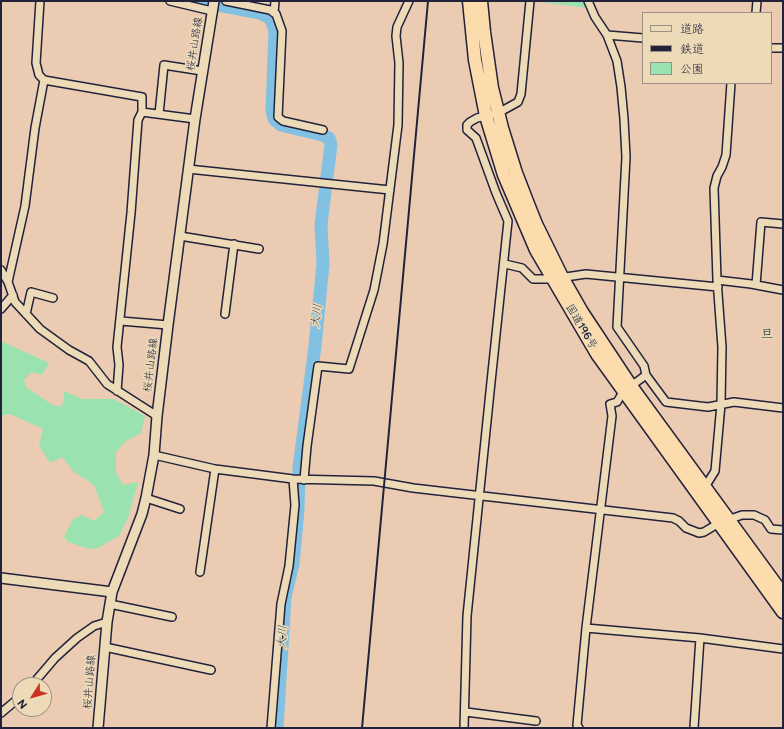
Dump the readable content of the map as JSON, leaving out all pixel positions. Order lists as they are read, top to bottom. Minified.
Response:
{"streets":{"highway":["国道196号"],"main road":["桜井山路線"]},"districts":["旦"],"water":["大川"],"legend":["道路","鉄道","公園"],"north":"bottom left"}
